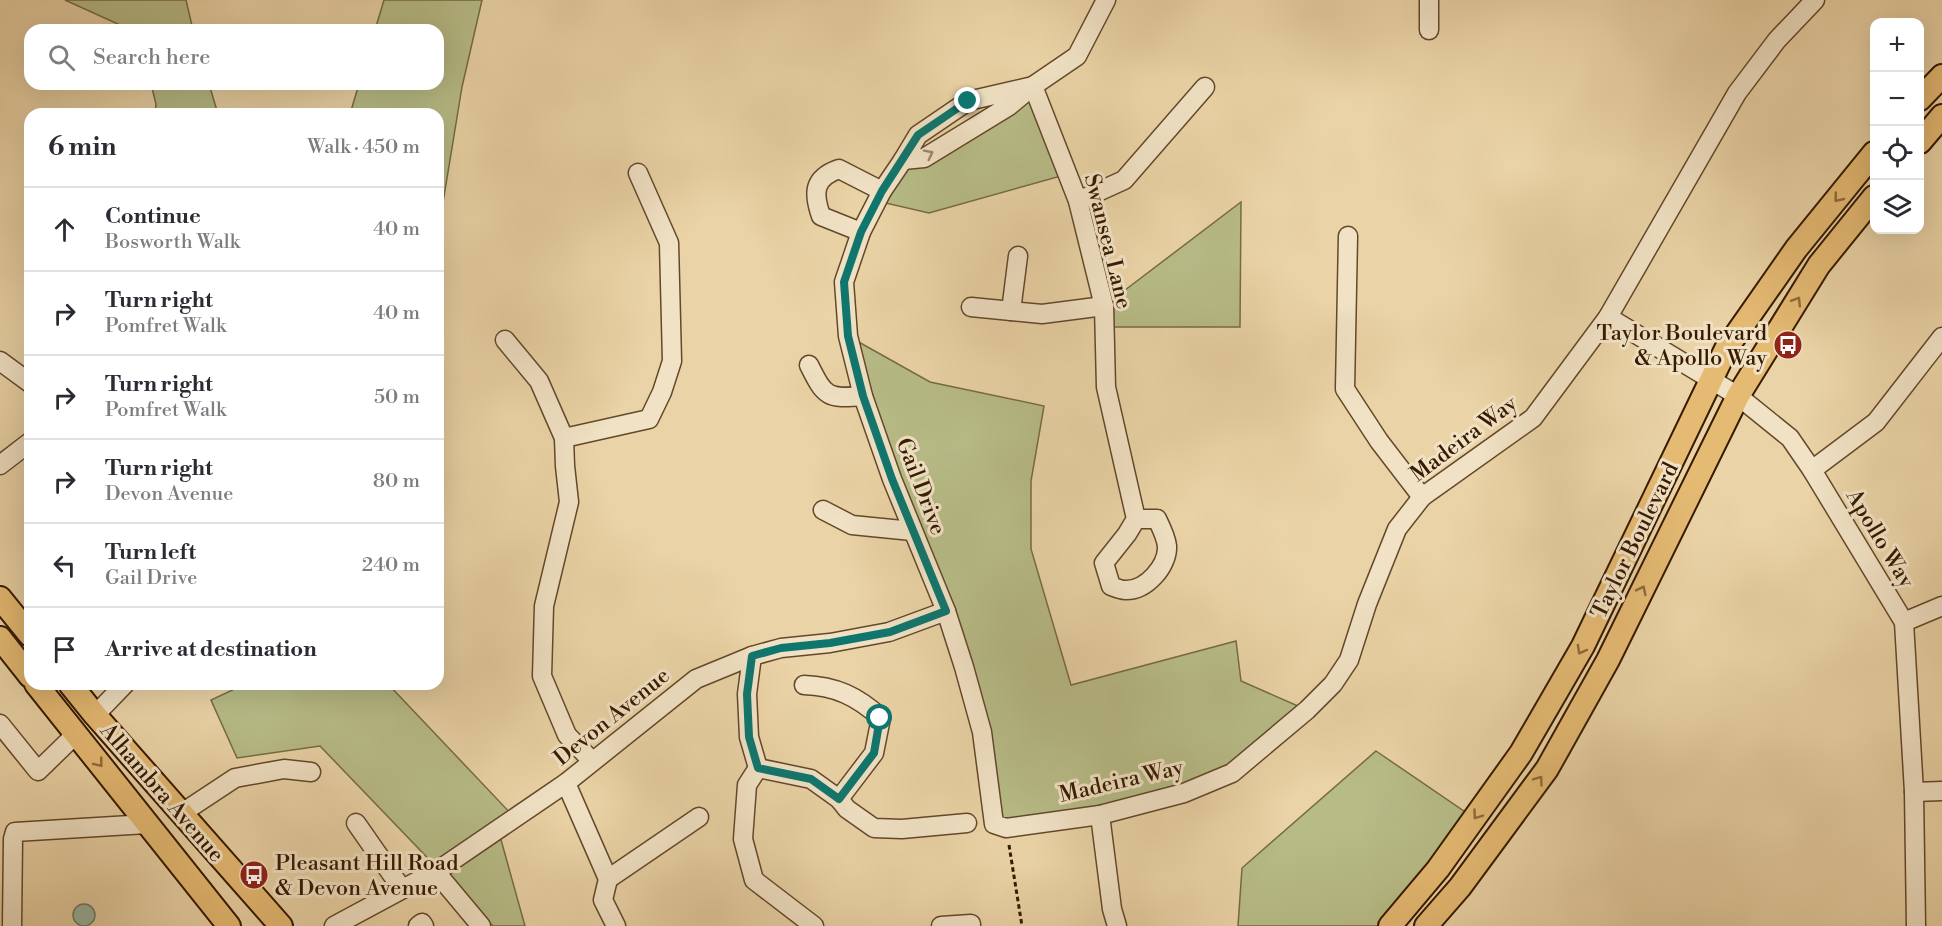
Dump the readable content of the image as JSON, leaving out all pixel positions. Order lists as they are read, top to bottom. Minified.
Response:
{"streets":{"main road":["Taylor Boulevard","Alhambra Avenue"],"street":["Swansea Lane","Madeira Way","Gail Drive","Apollo Way","Devon Avenue"]},"crossings":[["Swansea Lane","Gail Drive"],["Madeira Way","Gail Drive"],["Madeira Way","Apollo Way"],["Gail Drive","Devon Avenue"],["Apollo Way","Taylor Boulevard"]],"places":{"bus stop":["Taylor Boulevard & Apollo Way","Pleasant Hill Road & Devon Avenue"]},"page":{"map_buttons":["+","−"],"search":"Search here","heading":["6 min","Walk · 450 m"],"list":[["Continue","Bosworth Walk","40 m"],["Turn right","Pomfret Walk","40 m"],["Turn right","Pomfret Walk","50 m"],["Turn right","Devon Avenue","80 m"],["Turn left","Gail Drive","240 m"],"Arrive at destination"]}}
